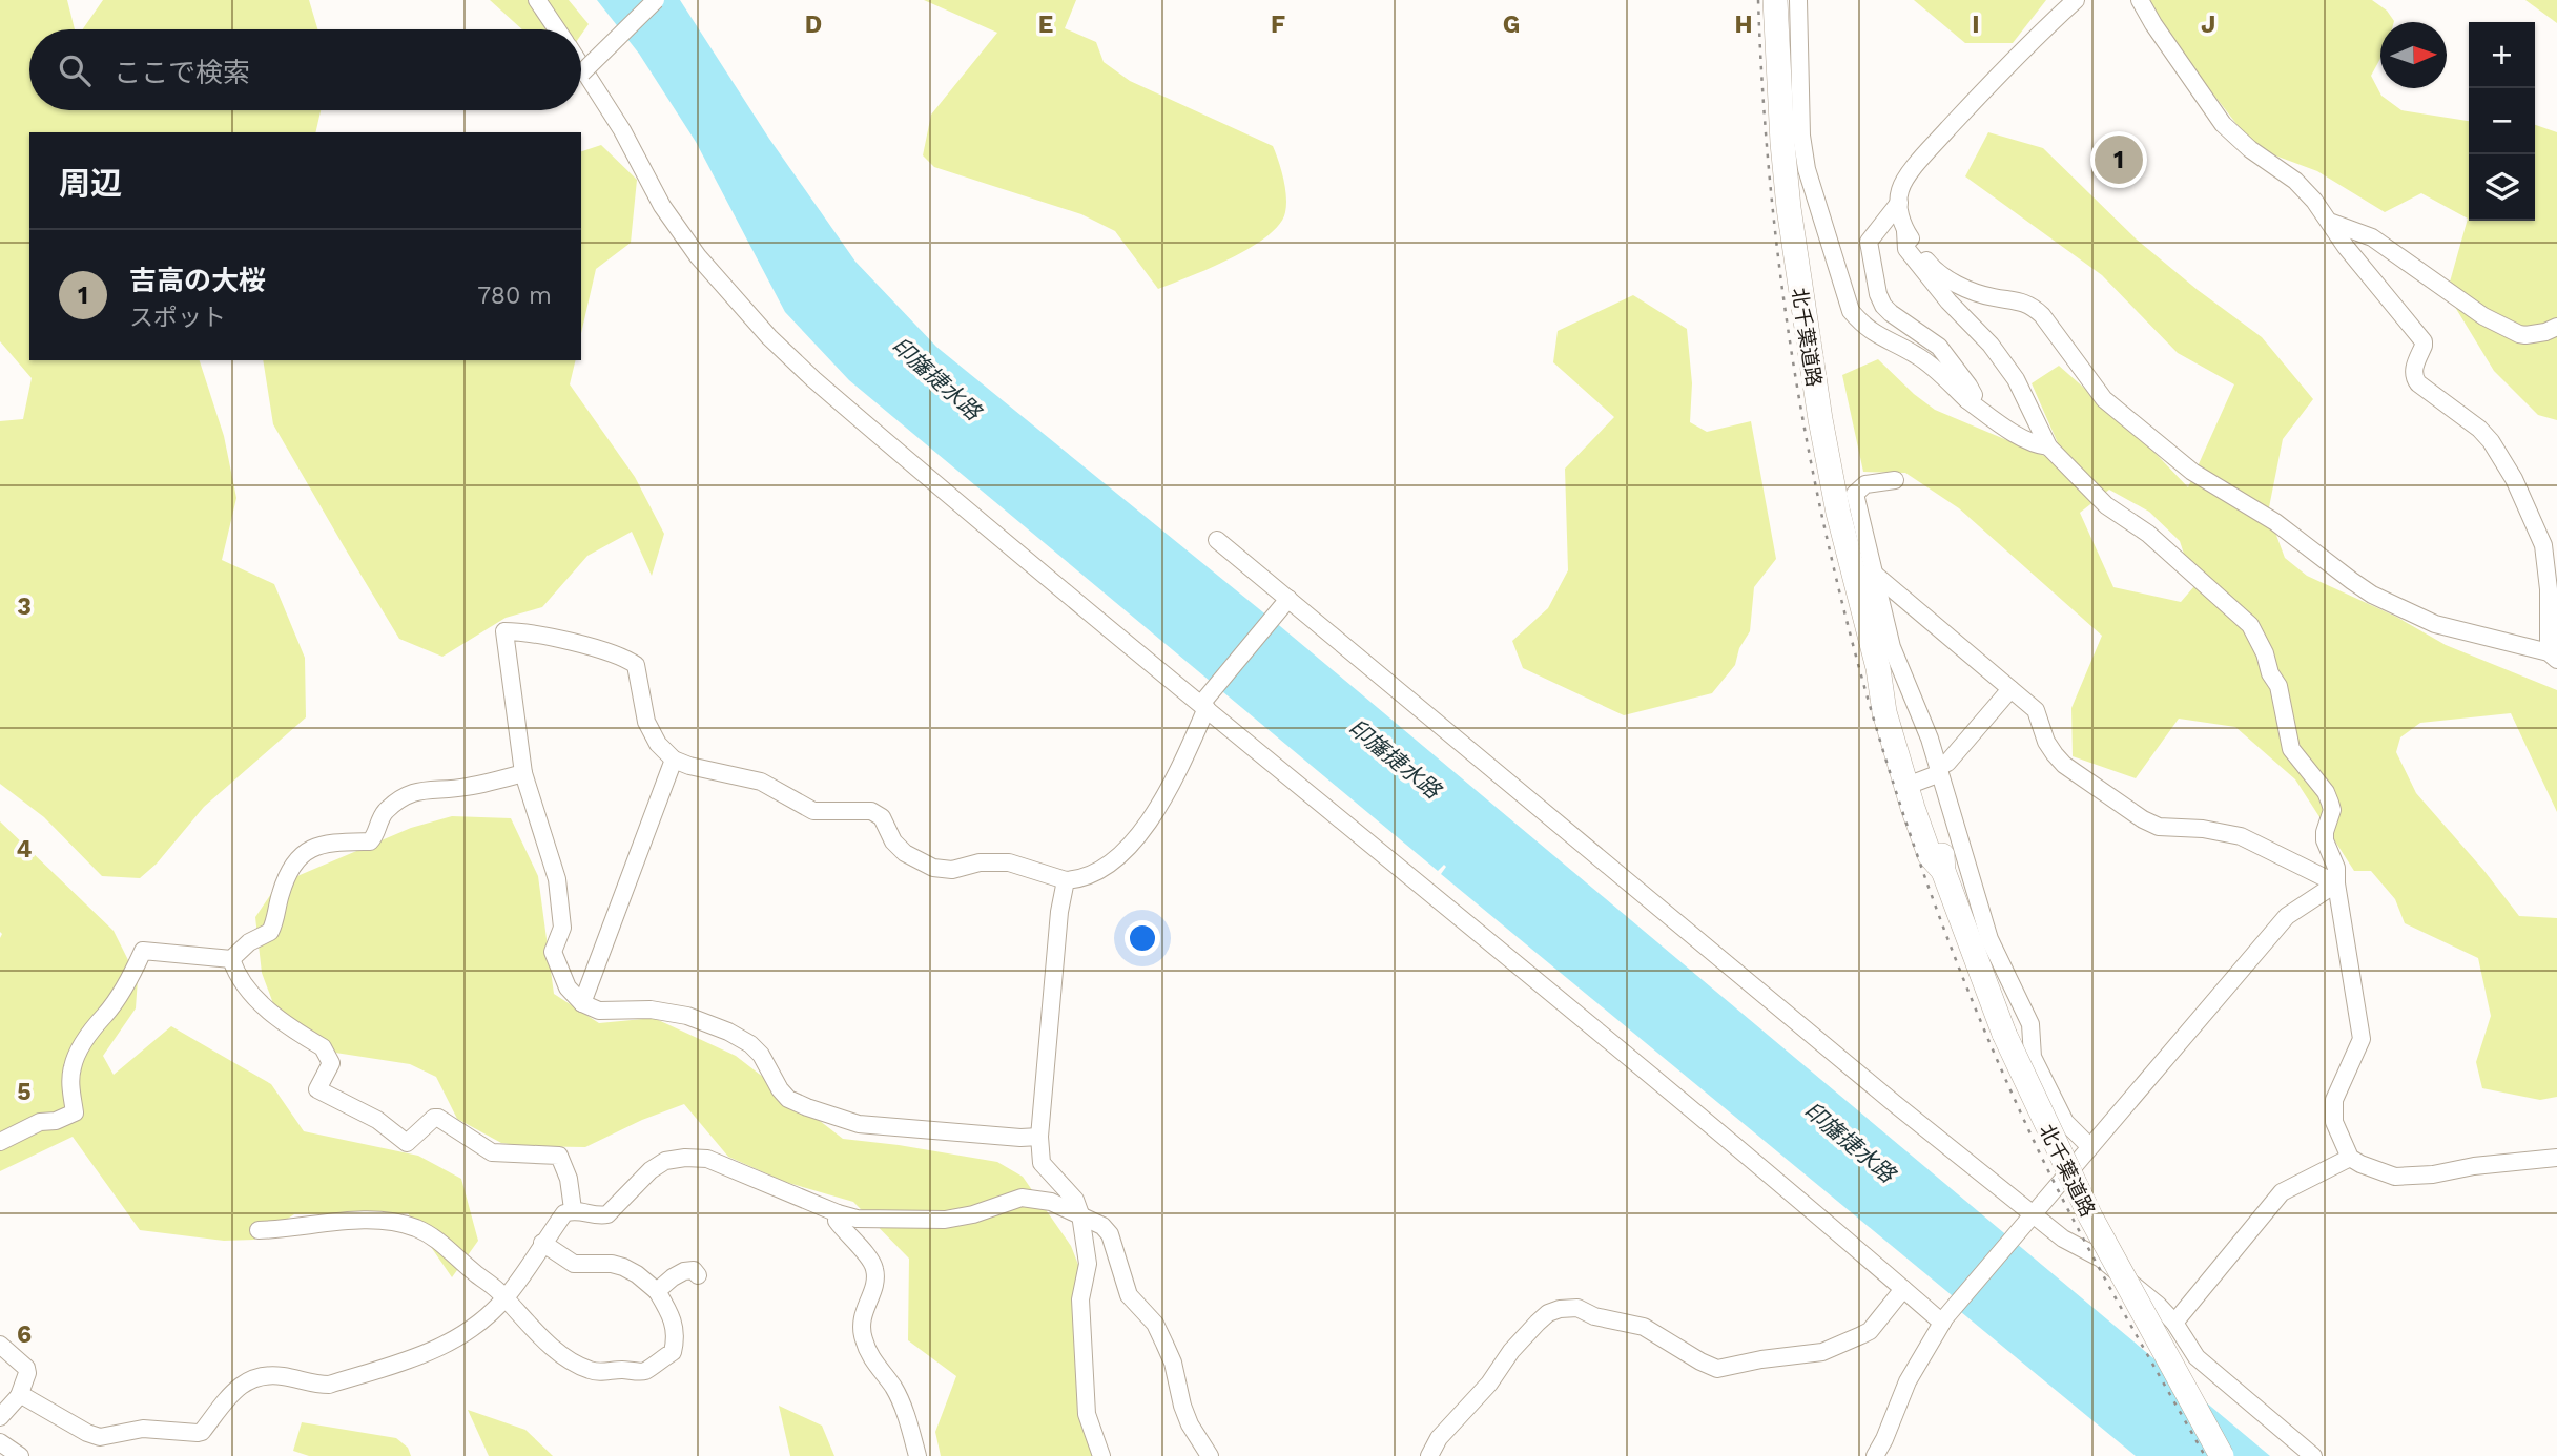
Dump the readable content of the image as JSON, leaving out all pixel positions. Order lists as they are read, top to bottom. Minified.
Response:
{"streets":{"highway":["北千葉道路"]},"water":["印旛捷水路"],"north":"right","page":{"map_buttons":["+","−"],"search":"ここで検索","pins":"1","heading":"周辺","list":[{"mark":"1","name":"吉高の大桜","note":"スポット","value":"780 m"}]},"grid":{"columns":["D","E","F","G","H","I","J"],"rows":["3","4","5","6"]}}
